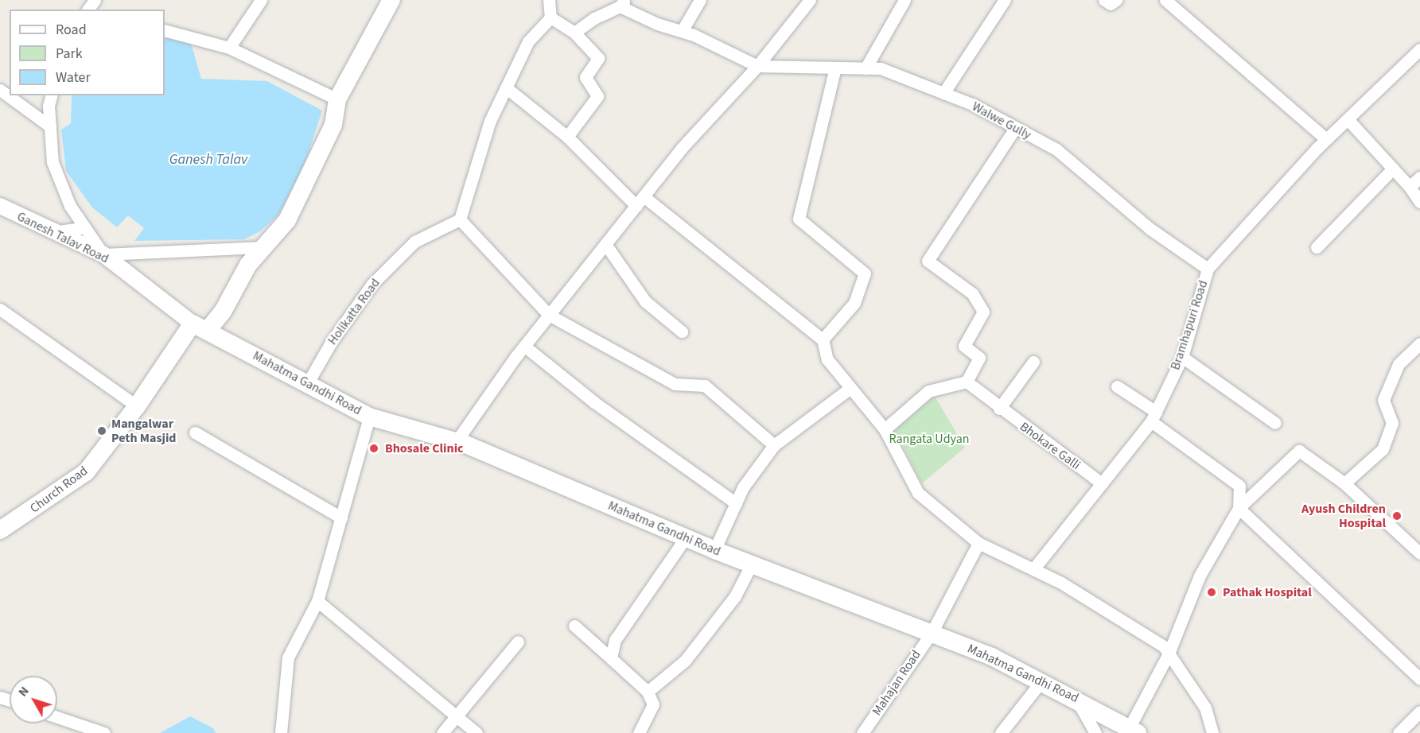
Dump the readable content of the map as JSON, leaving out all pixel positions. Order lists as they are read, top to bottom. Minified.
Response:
{"streets":{"main road":["Mahatma Gandhi Road","Church Road"],"street":["Walwe Gully","Ganesh Talav Road","Holikatta Road","Bramhapuri Road","Bhokare Galli","Mahajan Road"]},"crossings":[["Walwe Gully","Bramhapuri Road"],["Ganesh Talav Road","Mahatma Gandhi Road"],["Ganesh Talav Road","Church Road"],["Holikatta Road","Mahatma Gandhi Road"],["Bramhapuri Road","Bhokare Galli"],["Mahatma Gandhi Road","Church Road"],["Mahatma Gandhi Road","Mahajan Road"]],"water":["Ganesh Talav"],"parks":["Rangata Udyan"],"places":["Mangalwar Peth Masjid","Bhosale Clinic","Ayush Children Hospital","Pathak Hospital"],"legend":["Road","Park","Water"],"north":"top left"}
